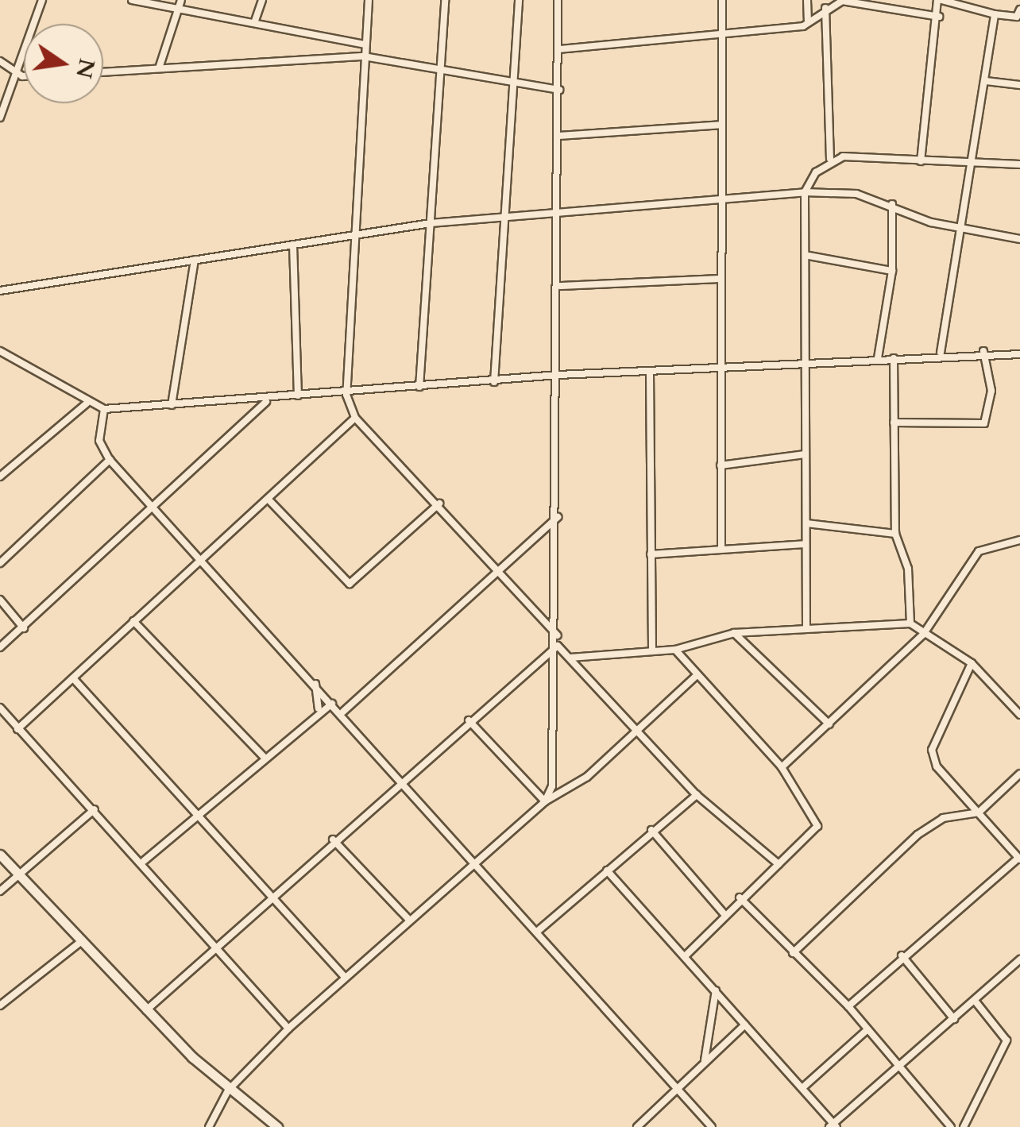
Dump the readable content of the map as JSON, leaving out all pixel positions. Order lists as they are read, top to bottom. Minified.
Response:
{"north":"right"}
